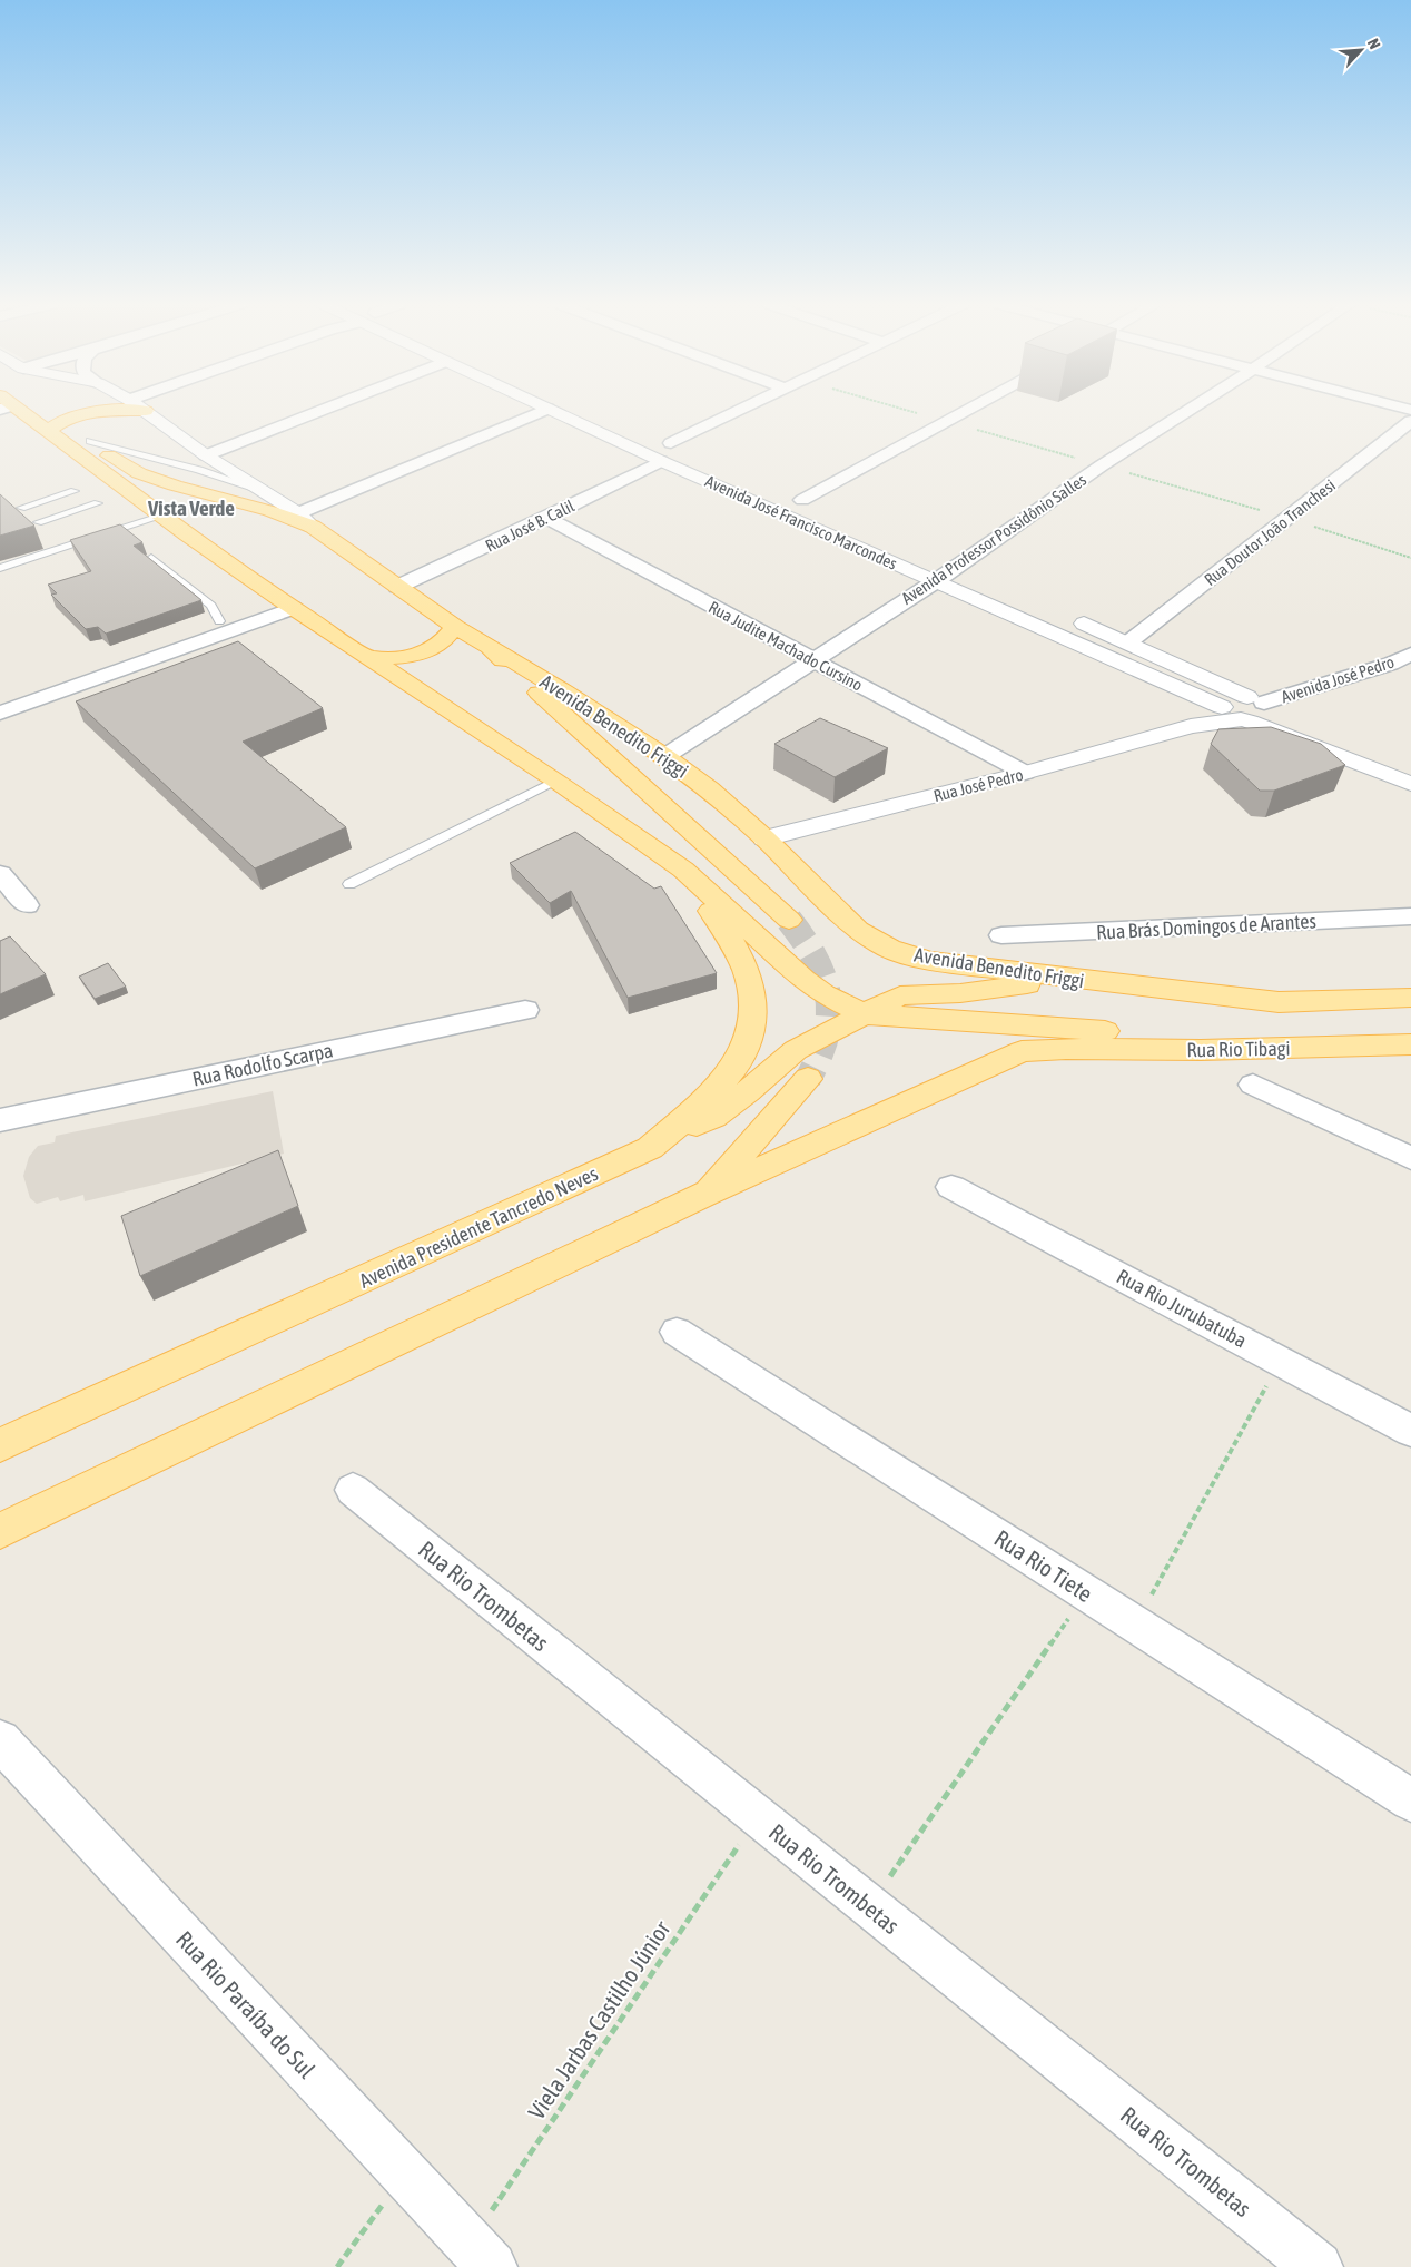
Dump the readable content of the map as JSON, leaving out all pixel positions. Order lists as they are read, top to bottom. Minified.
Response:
{"streets":{"main road":["Avenida Benedito Friggi","Rua Rio Tibagi","Avenida Presidente Tancredo Neves"],"street":["Avenida José Francisco Marcondes","Rua José B. Calil","Rua Doutor João Tranchesi","Avenida Professor Possidônio Salles","Rua Judite Machado Cursino","Avenida José Pedro","Rua José Pedro","Rua Brás Domingos de Arantes","Rua Rodolfo Scarpa","Rua Rio Jurubatuba","Rua Rio Tiete","Rua Rio Trombetas","Rua Rio Paraíba do Sul"],"path":["Viela Jarbas Castilho Júnior"]},"crossings":[["Avenida José Francisco Marcondes","Rua José B. Calil"],["Avenida José Francisco Marcondes","Avenida Professor Possidônio Salles"],["Avenida José Francisco Marcondes","Rua José Pedro"],["Rua José B. Calil","Rua Judite Machado Cursino"],["Rua José B. Calil","Avenida Benedito Friggi"],["Avenida Professor Possidônio Salles","Rua Judite Machado Cursino"],["Avenida Professor Possidônio Salles","Avenida Benedito Friggi"],["Rua Judite Machado Cursino","Rua José Pedro"],["Avenida Benedito Friggi","Rua José Pedro"],["Rua Rio Trombetas","Viela Jarbas Castilho Júnior"],["Rua Rio Paraíba do Sul","Viela Jarbas Castilho Júnior"]],"districts":["Vista Verde"],"north":"top right"}
